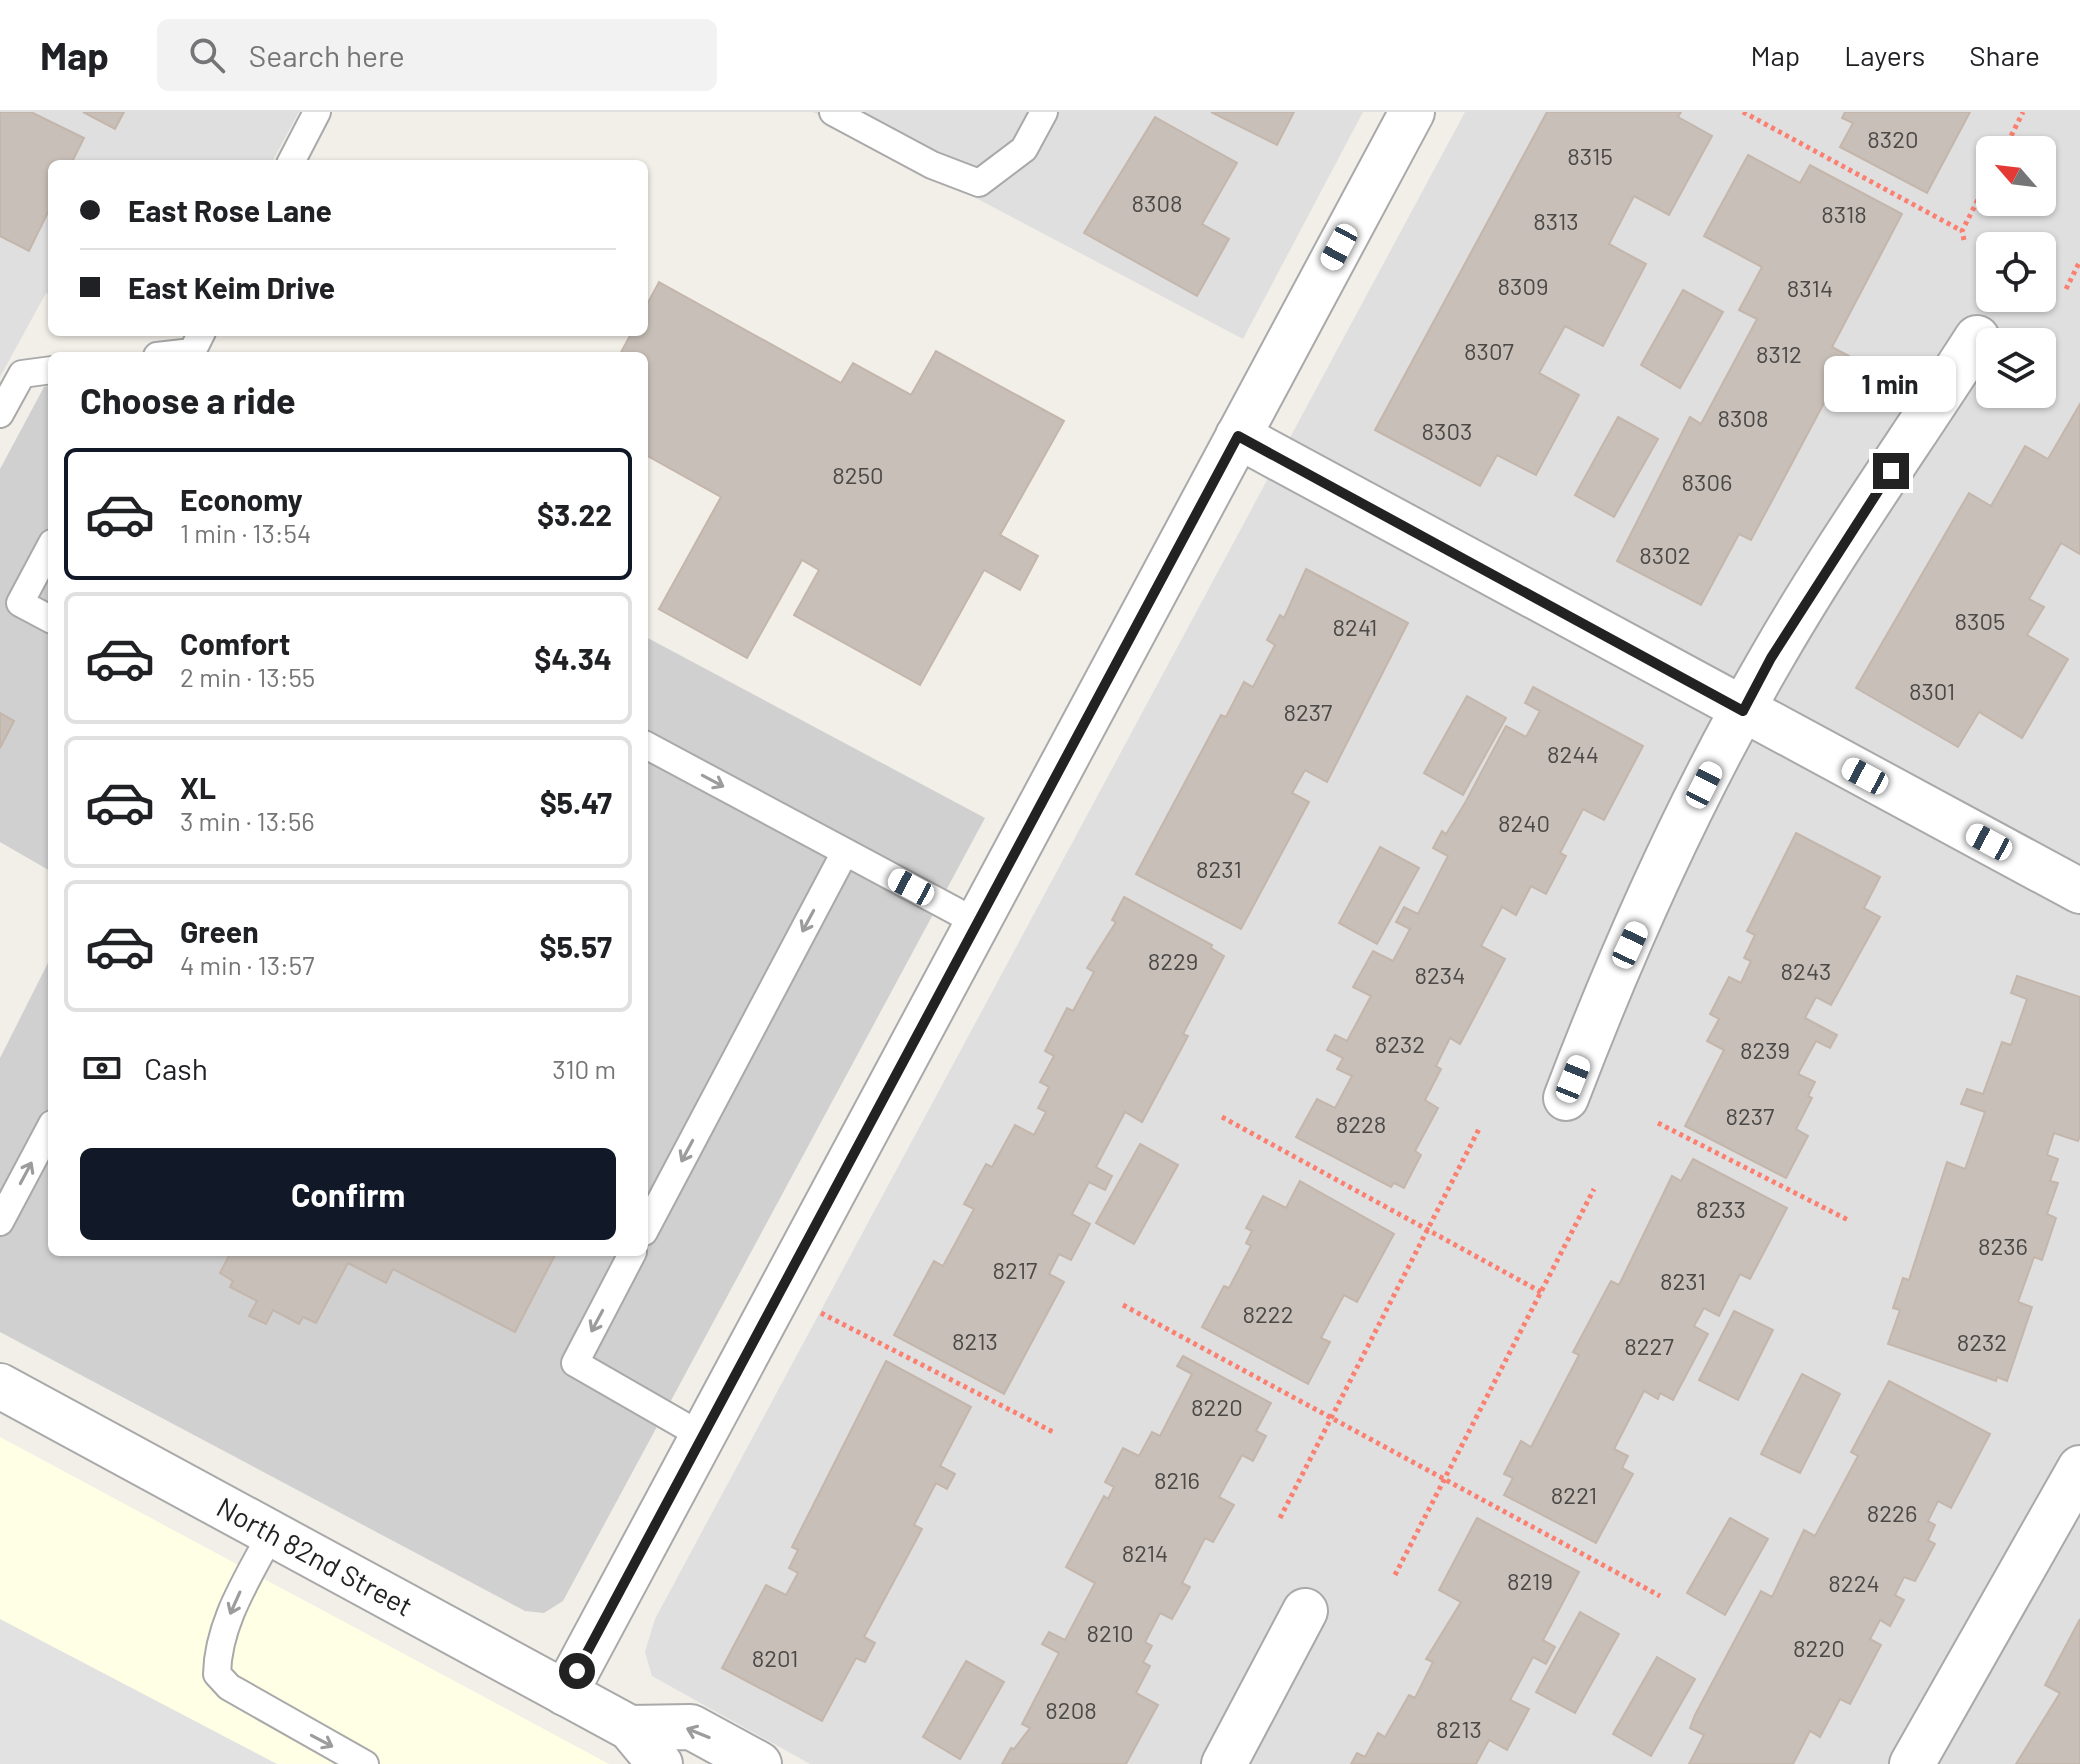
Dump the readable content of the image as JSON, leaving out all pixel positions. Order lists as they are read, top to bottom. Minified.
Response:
{"streets":{"street":["North 82nd Street"]},"house_numbers":["8320","8315","8308","8318","8313","8309","8314","8307","8312","8308","8303","8250","8306","8302","8305","8241","8301","8237","8244","8240","8231","8229","8243","8234","8232","8239","8237","8228","8233","8236","8217","8231","8222","8213","8232","8227","8220","8216","8221","8226","8214","8219","8224","8210","8220","8201","8208","8213"],"north":"top left","page":{"header":"Map","search":"Search here","nav":["Map","Layers","Share"],"banner":["East Rose Lane","East Keim Drive"],"heading":"Choose a ride","bubble":"1 min","list":[{"name":"Economy","note":"1 min · 13:54","value":"$3.22"},{"name":"Comfort","note":"2 min · 13:55","value":"$4.34"},{"name":"XL","note":"3 min · 13:56","value":"$5.47"},{"name":"Green","note":"4 min · 13:57","value":"$5.57"}],"pay":["Cash","310 m"],"buttons":"Confirm"}}
